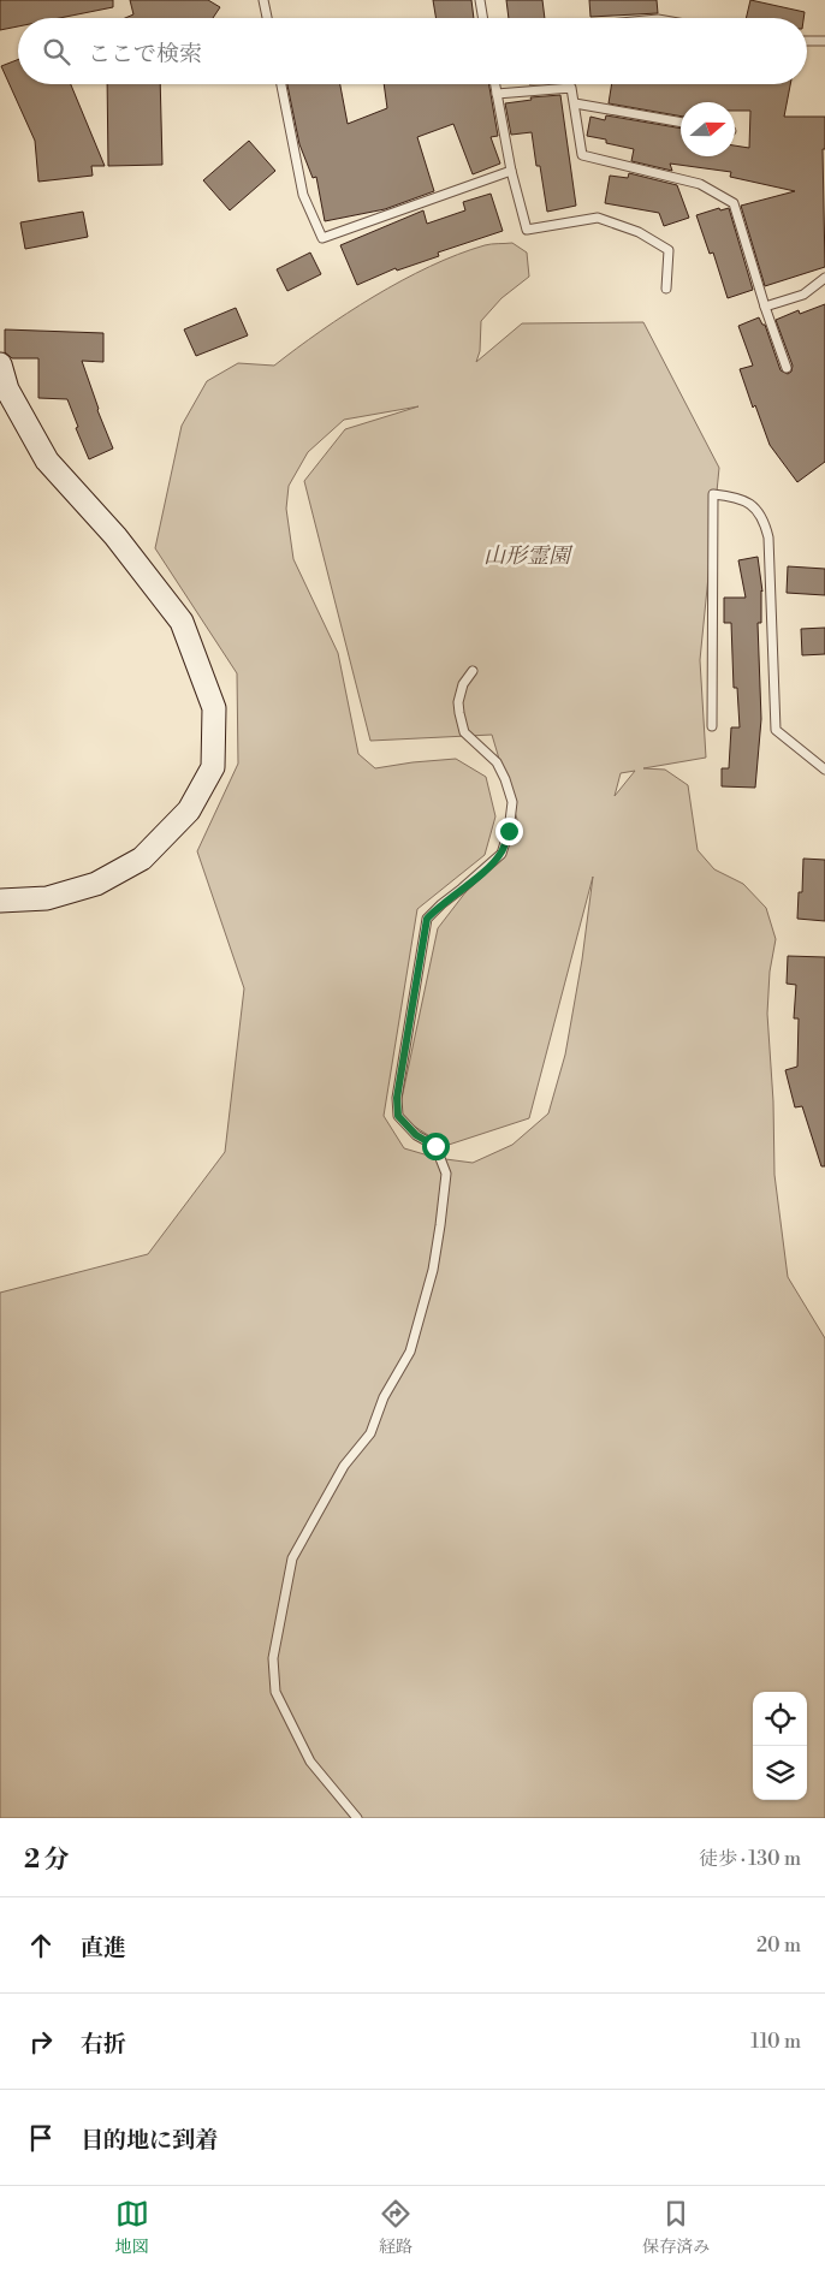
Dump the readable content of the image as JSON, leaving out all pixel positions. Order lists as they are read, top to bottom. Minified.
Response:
{"parks":["山形霊園"],"north":"right","page":{"search":"ここで検索","heading":["2 分","徒歩 · 130 m"],"list":[["直進","20 m"],["右折","110 m"],"目的地に到着"],"nav":["地図","経路","保存済み"]}}
